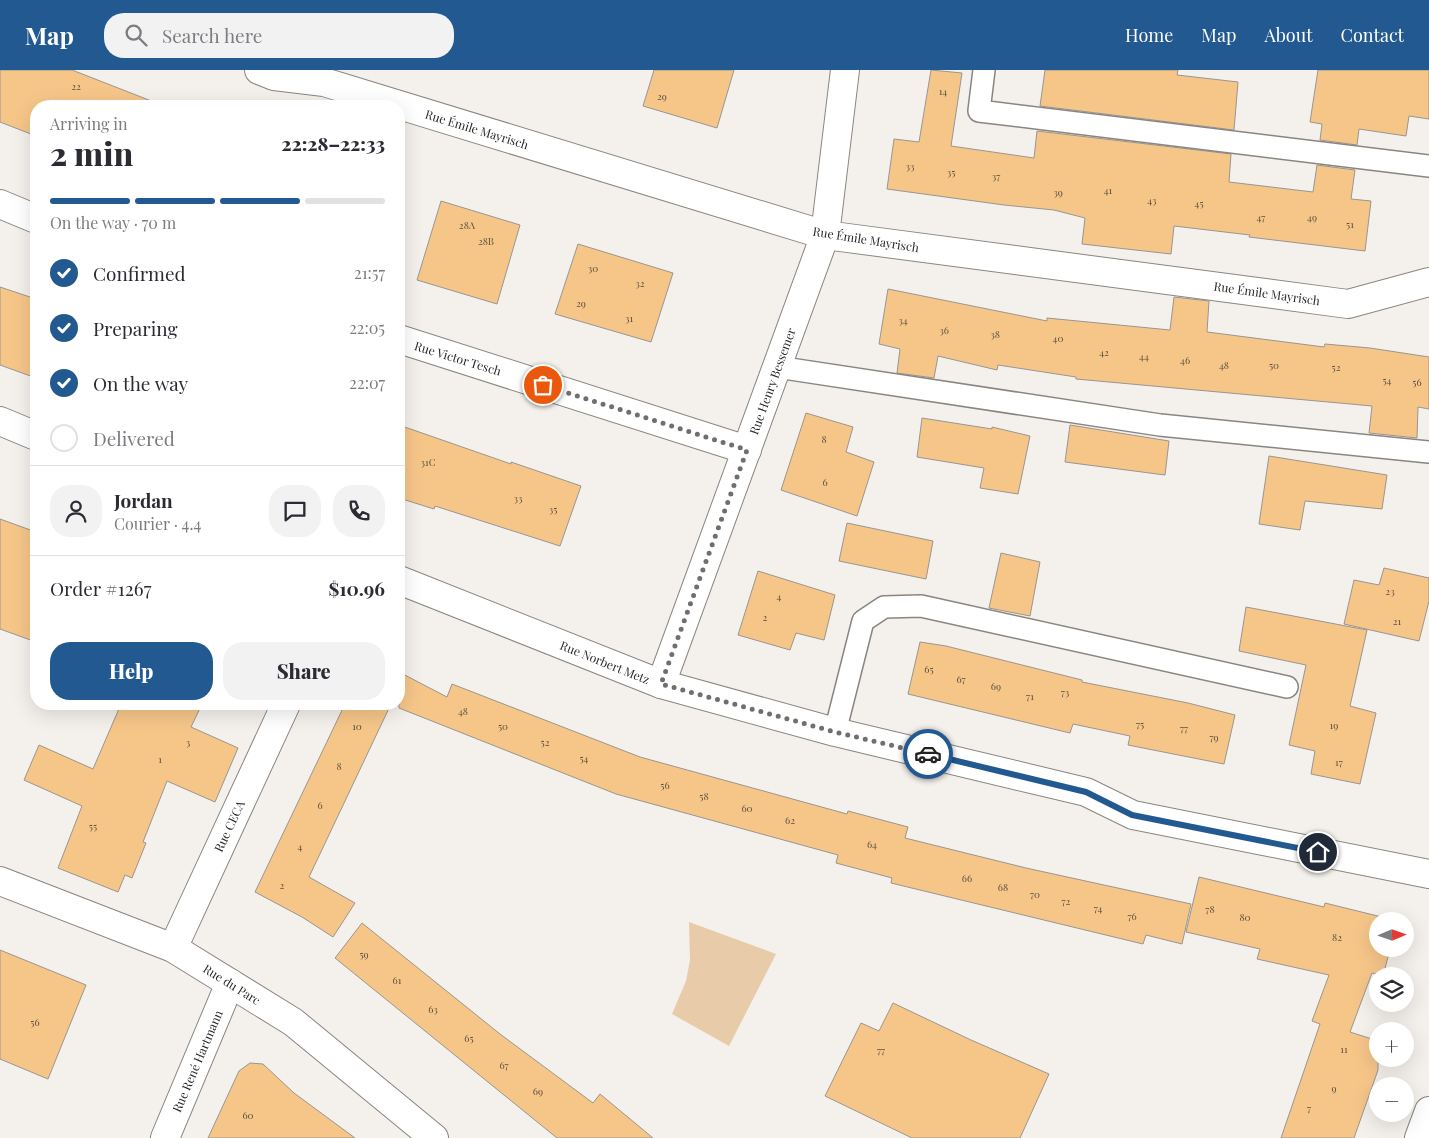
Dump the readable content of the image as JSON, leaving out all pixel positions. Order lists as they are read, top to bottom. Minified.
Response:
{"streets":{"street":["Rue Émile Mayrisch","Rue Victor Tesch","Rue Henry Bessemer","Rue Norbert Metz","Rue CECA","Rue du Parc","Rue René Hartmann"]},"crossings":[["Rue Émile Mayrisch","Rue Henry Bessemer"],["Rue Victor Tesch","Rue Henry Bessemer"],["Rue Henry Bessemer","Rue Norbert Metz"],["Rue CECA","Rue du Parc"],["Rue du Parc","Rue René Hartmann"]],"house_numbers":["22","14","29","33","35","37","41","39","43","45","47","49","51","28A","28B","30","32","29","31","34","36","38","40","42","44","46","48","50","52","54","56","8","31C","6","33","35","23","4","2","21","65","67","69","73","71","48","75","19","10","50","77","79","3","52","54","1","17","8","56","58","6","60","62","55","64","4","66","2","68","70","72","74","78","76","80","82","59","61","63","56","65","11","77","67","9","69","7","60"],"north":"right","page":{"header":"Map","search":"Search here","nav":["Home","Map","About","Contact"],"heading":["2 min","Arriving in","22:28–22:33"],"panel":["Jordan","Courier · 4.4","Order #1267","$10.96"],"bar":"On the way · 70 m","list":[["Confirmed","21:57"],["Preparing","22:05"],["On the way","22:07"],"Delivered"],"buttons":["Help","Share"],"map_buttons":["+","−"]}}
